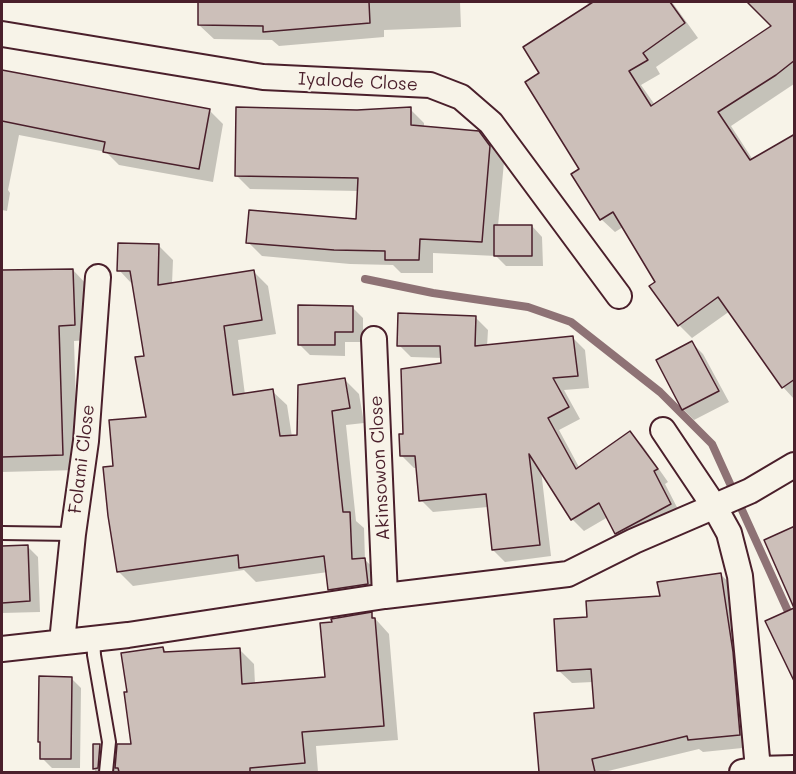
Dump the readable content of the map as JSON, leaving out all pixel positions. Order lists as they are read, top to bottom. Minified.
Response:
{"streets":{"street":["Iyalode Close","Folami Close","Akinsowon Close"]}}
